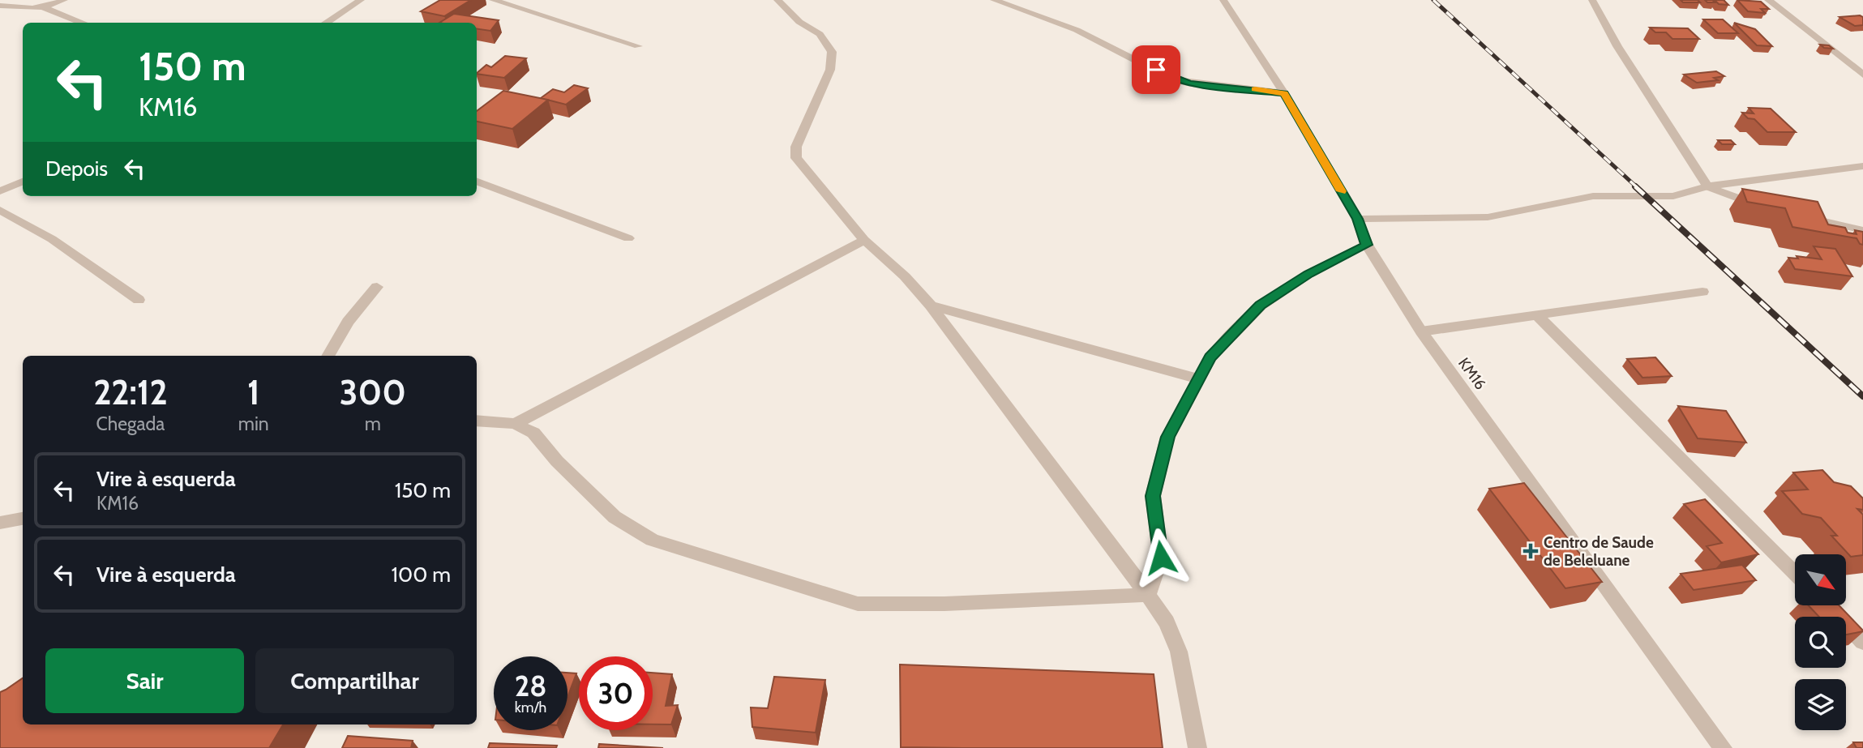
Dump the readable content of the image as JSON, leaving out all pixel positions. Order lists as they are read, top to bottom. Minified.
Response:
{"streets":{"street":["KM16"]},"places":{"health":["Centro de Saude de Beleluane"]},"north":"bottom right","page":{"turn":["150 m","KM16"],"then":"Depois","eta":["22:12","Chegada","1","min","300","m"],"list":[{"name":"Vire à esquerda","note":"KM16","value":"150 m"},{"name":"Vire à esquerda","value":"100 m"}],"buttons":["Sair","Compartilhar"],"speed":"28 km/h","limit":"30"}}
